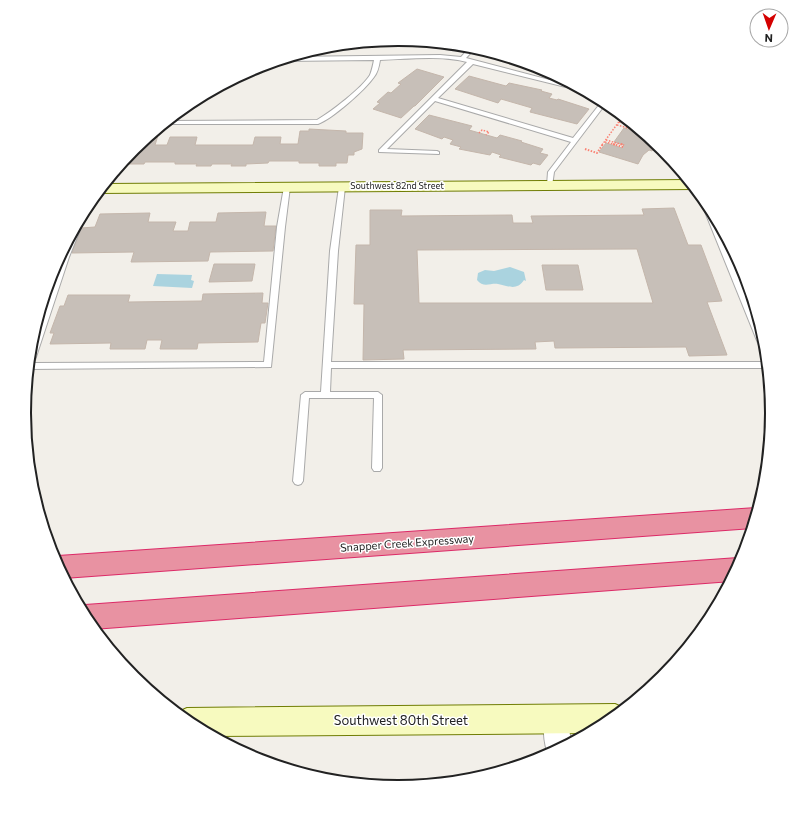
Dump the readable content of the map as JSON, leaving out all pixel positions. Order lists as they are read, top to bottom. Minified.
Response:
{"streets":{"highway":["Snapper Creek Expressway"],"street":["Southwest 82nd Street","Southwest 80th Street"]},"north":"bottom"}
